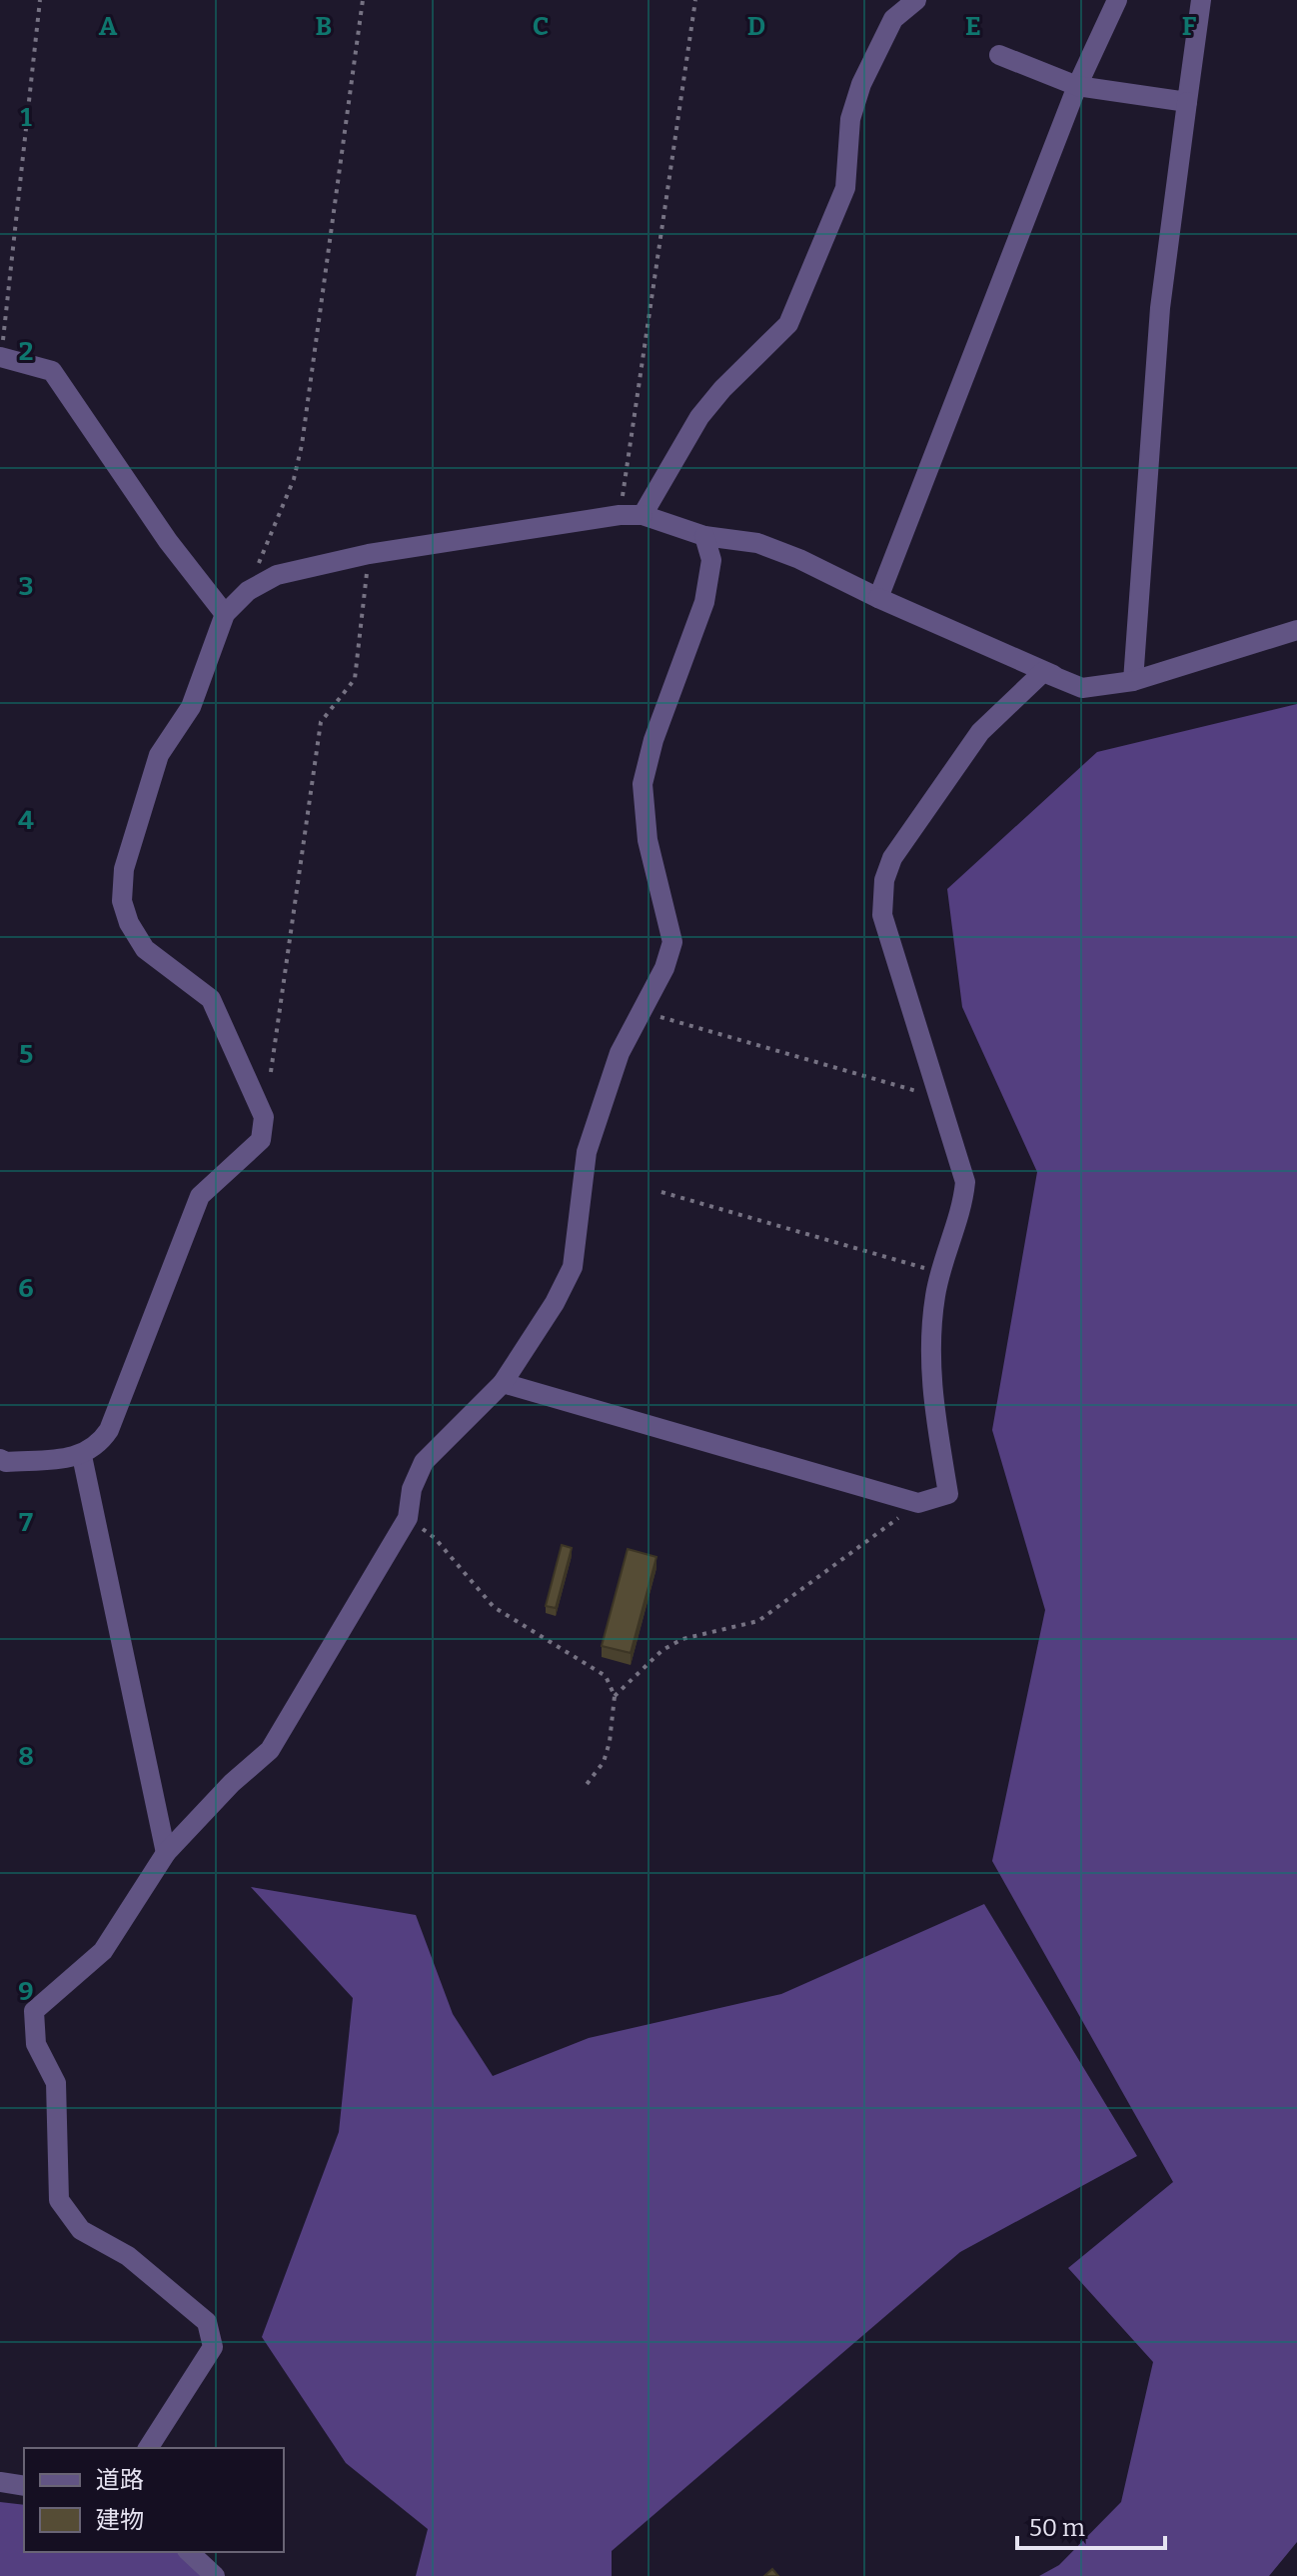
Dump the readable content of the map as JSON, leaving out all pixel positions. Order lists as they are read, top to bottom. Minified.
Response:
{"legend":["道路","建物"],"scale_bar":"50 m","grid":{"columns":["A","B","C","D","E","F"],"rows":["1","2","3","4","5","6","7","8","9"]}}
